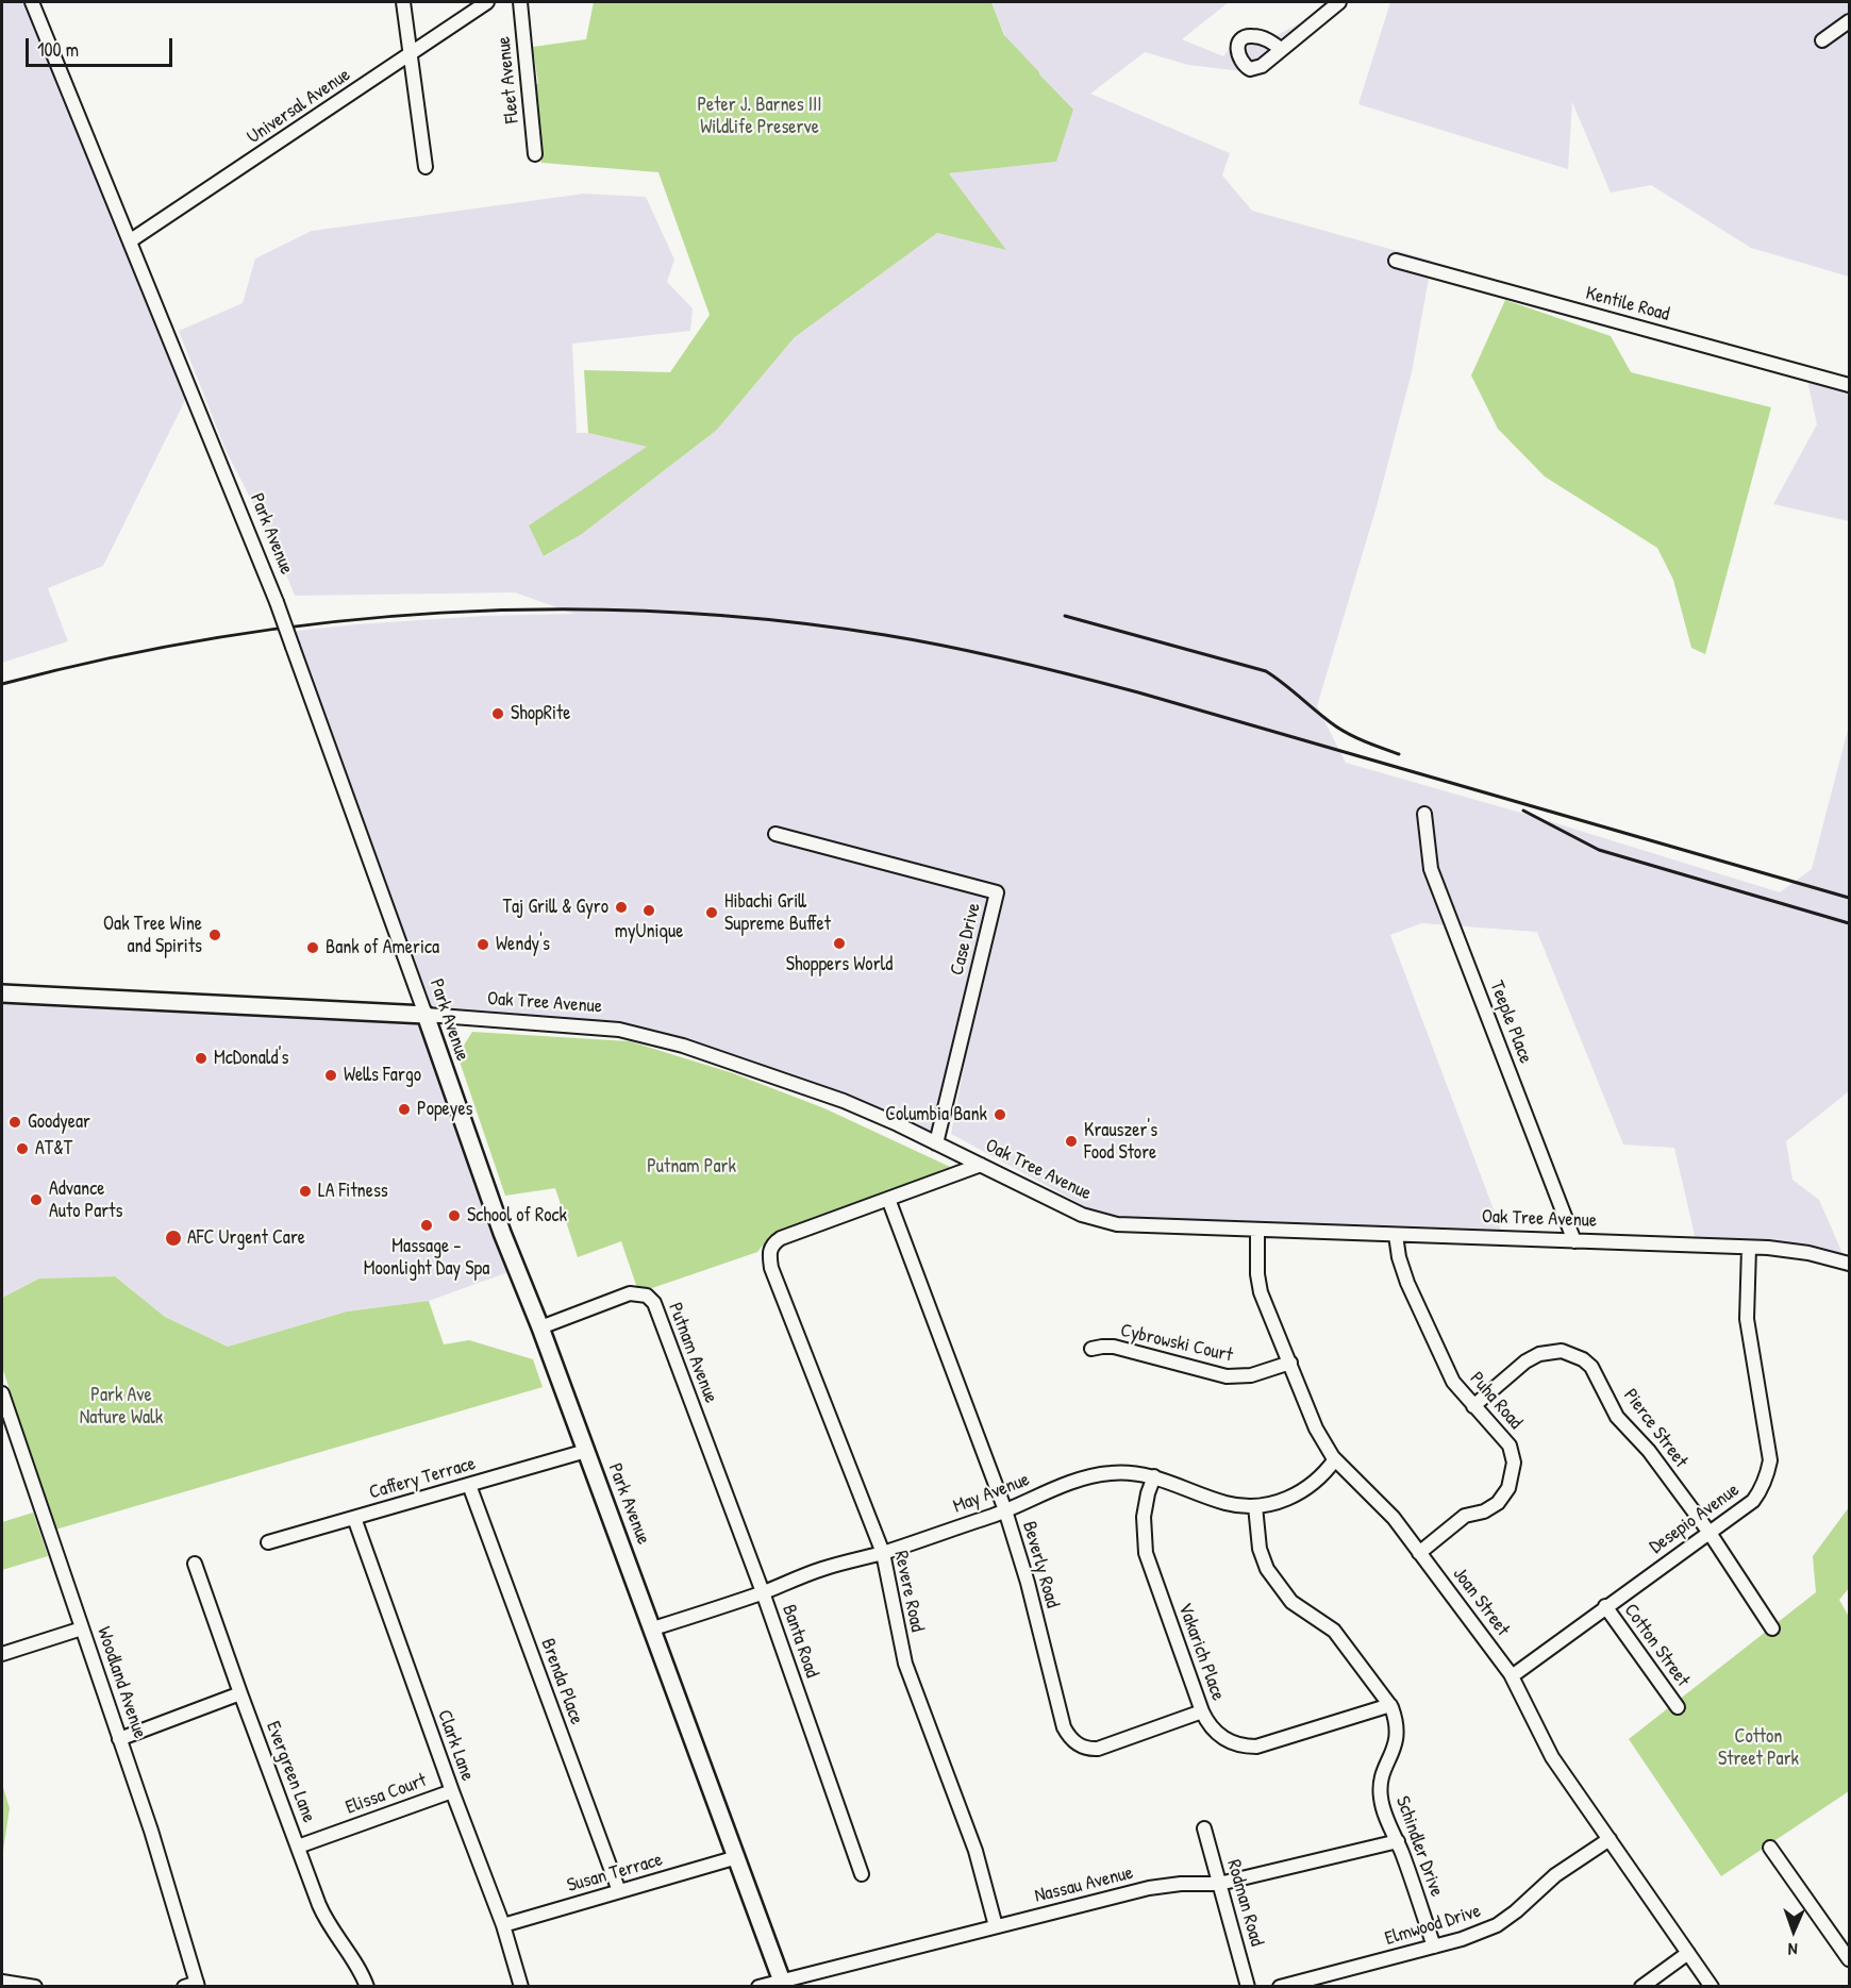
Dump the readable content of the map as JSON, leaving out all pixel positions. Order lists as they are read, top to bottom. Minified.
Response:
{"streets":{"main road":["Park Avenue","Oak Tree Avenue"],"street":["Fleet Avenue","Universal Avenue","Kentile Road","Case Drive","Teeple Place","Cybrowski Court","Putnam Avenue","Puha Road","Pierce Street","Caffery Terrace","May Avenue","Desepio Avenue","Beverly Road","Revere Road","Joan Street","Banta Road","Cotton Street","Vakarich Place","Brenda Place","Woodland Avenue","Clark Lane","Evergreen Lane","Elissa Court","Schindler Drive","Susan Terrace","Nassau Avenue","Rodman Road","Elmwood Drive"]},"crossings":[["Universal Avenue","Park Avenue"],["Park Avenue","Oak Tree Avenue"],["Park Avenue","Putnam Avenue"],["Park Avenue","Caffery Terrace"],["Park Avenue","May Avenue"],["Park Avenue","Susan Terrace"],["Park Avenue","Nassau Avenue"],["Case Drive","Oak Tree Avenue"],["Oak Tree Avenue","Teeple Place"],["Oak Tree Avenue","Puha Road"],["Oak Tree Avenue","Desepio Avenue"],["Oak Tree Avenue","Joan Street"],["Cybrowski Court","Joan Street"],["Putnam Avenue","Banta Road"],["Puha Road","Pierce Street"],["Puha Road","Joan Street"],["Pierce Street","Desepio Avenue"],["Caffery Terrace","Brenda Place"],["Caffery Terrace","Clark Lane"],["May Avenue","Beverly Road"],["May Avenue","Revere Road"],["May Avenue","Joan Street"],["May Avenue","Banta Road"],["May Avenue","Vakarich Place"],["May Avenue","Schindler Drive"],["Desepio Avenue","Joan Street"],["Desepio Avenue","Cotton Street"],["Beverly Road","Revere Road"],["Beverly Road","Vakarich Place"],["Revere Road","Nassau Avenue"],["Joan Street","Elmwood Drive"],["Vakarich Place","Schindler Drive"],["Brenda Place","Susan Terrace"],["Clark Lane","Elissa Court"],["Clark Lane","Susan Terrace"],["Evergreen Lane","Elissa Court"],["Schindler Drive","Nassau Avenue"],["Schindler Drive","Elmwood Drive"],["Nassau Avenue","Rodman Road"]],"parks":["Peter J. Barnes III Wildlife Preserve","Putnam Park","Park Ave Nature Walk","Cotton Street Park"],"places":["ShopRite","Taj Grill & Gyro","myUnique","Hibachi Grill Supreme Buffet","Oak Tree Wine and Spirits","Shoppers World","Wendy's","Bank of America","McDonald's","Wells Fargo","Popeyes","Columbia Bank","Goodyear","Krauszer's Food Store","AT&T","LA Fitness","Advance Auto Parts","School of Rock","Massage - Moonlight Day Spa","AFC Urgent Care"],"scale_bar":"100 m","north":"bottom"}
